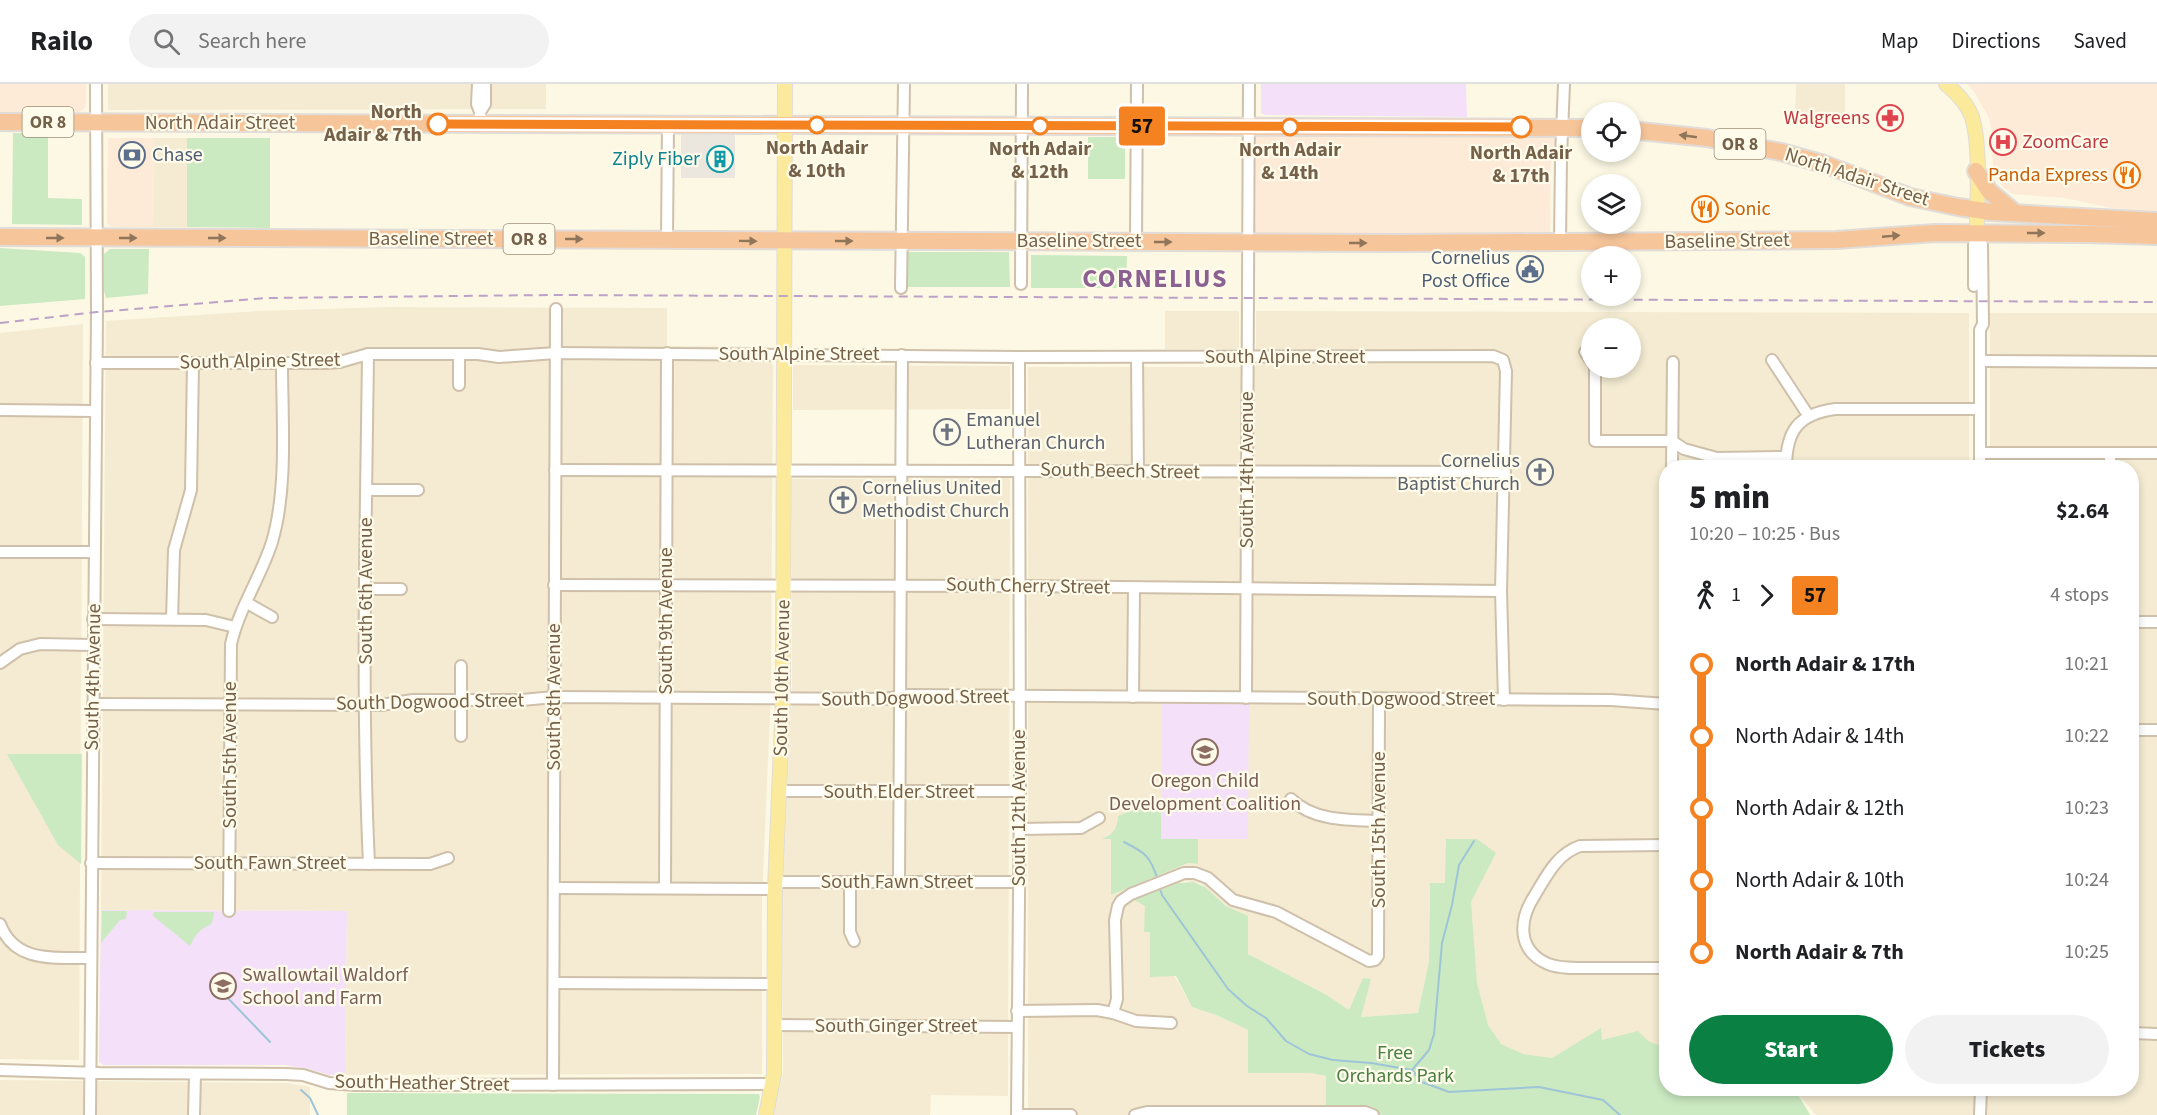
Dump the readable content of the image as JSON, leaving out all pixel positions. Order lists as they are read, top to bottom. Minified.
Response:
{"streets":{"highway":["OR 8","North Adair Street","Baseline Street"],"main road":["South 10th Avenue"],"street":["South Alpine Street","South 14th Avenue","South Beech Street","South Cherry Street","South 6th Avenue","South 9th Avenue","South 4th Avenue","South 8th Avenue","South Dogwood Street","South 5th Avenue","South Elder Street","South 12th Avenue","South 15th Avenue","South Fawn Street","South Ginger Street","South Heather Street"]},"crossings":[["North Adair Street","South 14th Avenue"],["North Adair Street","South 4th Avenue"],["North Adair Street","South 10th Avenue"],["Baseline Street","South 14th Avenue"],["Baseline Street","South 4th Avenue"],["Baseline Street","South 10th Avenue"],["South Alpine Street","South 14th Avenue"],["South Alpine Street","South Beech Street"],["South Alpine Street","South 6th Avenue"],["South Alpine Street","South 9th Avenue"],["South Alpine Street","South 4th Avenue"],["South Alpine Street","South 10th Avenue"],["South Alpine Street","South 8th Avenue"],["South Alpine Street","South 5th Avenue"],["South Alpine Street","South 12th Avenue"],["South 14th Avenue","South Beech Street"],["South 14th Avenue","South Cherry Street"],["South 14th Avenue","South Dogwood Street"],["South Beech Street","South 9th Avenue"],["South Beech Street","South 10th Avenue"],["South Beech Street","South 8th Avenue"],["South Beech Street","South 12th Avenue"],["South Cherry Street","South 9th Avenue"],["South Cherry Street","South 10th Avenue"],["South Cherry Street","South 8th Avenue"],["South Cherry Street","South 12th Avenue"],["South 6th Avenue","South Dogwood Street"],["South 6th Avenue","South Fawn Street"],["South 9th Avenue","South Dogwood Street"],["South 9th Avenue","South Fawn Street"],["South 4th Avenue","South Dogwood Street"],["South 4th Avenue","South Fawn Street"],["South 4th Avenue","South Heather Street"],["South 10th Avenue","South Dogwood Street"],["South 10th Avenue","South Elder Street"],["South 10th Avenue","South Fawn Street"],["South 10th Avenue","South Ginger Street"],["South 10th Avenue","South Heather Street"],["South 8th Avenue","South Dogwood Street"],["South 8th Avenue","South Fawn Street"],["South 8th Avenue","South Heather Street"],["South Dogwood Street","South 5th Avenue"],["South Dogwood Street","South 12th Avenue"],["South Dogwood Street","South 15th Avenue"],["South 5th Avenue","South Fawn Street"],["South Elder Street","South 12th Avenue"],["South 12th Avenue","South Fawn Street"],["South 12th Avenue","South Ginger Street"]],"one_way":["Baseline Street"],"districts":["CORNELIUS"],"parks":["Free Orchards Park"],"places":{"pharmacy":["Walgreens"],"other":["North Adair & 7th","North Adair & 10th","North Adair & 12th","North Adair & 14th","North Adair & 17th"],"hospital":["ZoomCare"],"bank":["Chase"],"building":["Ziply Fiber"],"restaurant":["Panda Express","Sonic"],"public building":["Cornelius Post Office"],"church":["Emanuel Lutheran Church","Cornelius Baptist Church","Cornelius United Methodist Church"],"school or university":["Oregon Child Development Coalition","Swallowtail Waldorf School and Farm"]},"lines":["bus line 57"],"page":{"header":"Railo","search":"Search here","nav":["Map","Directions","Saved"],"on_map":"57","map_buttons":["+","−"],"heading":["5 min","10:20 – 10:25 · Bus","$2.64"],"legs":["1","57","4 stops"],"list":[{"name":"North Adair & 17th","value":"10:21"},{"name":"North Adair & 14th","value":"10:22"},{"name":"North Adair & 12th","value":"10:23"},{"name":"North Adair & 10th","value":"10:24"},{"name":"North Adair & 7th","value":"10:25"}],"buttons":["Start","Tickets"]}}
